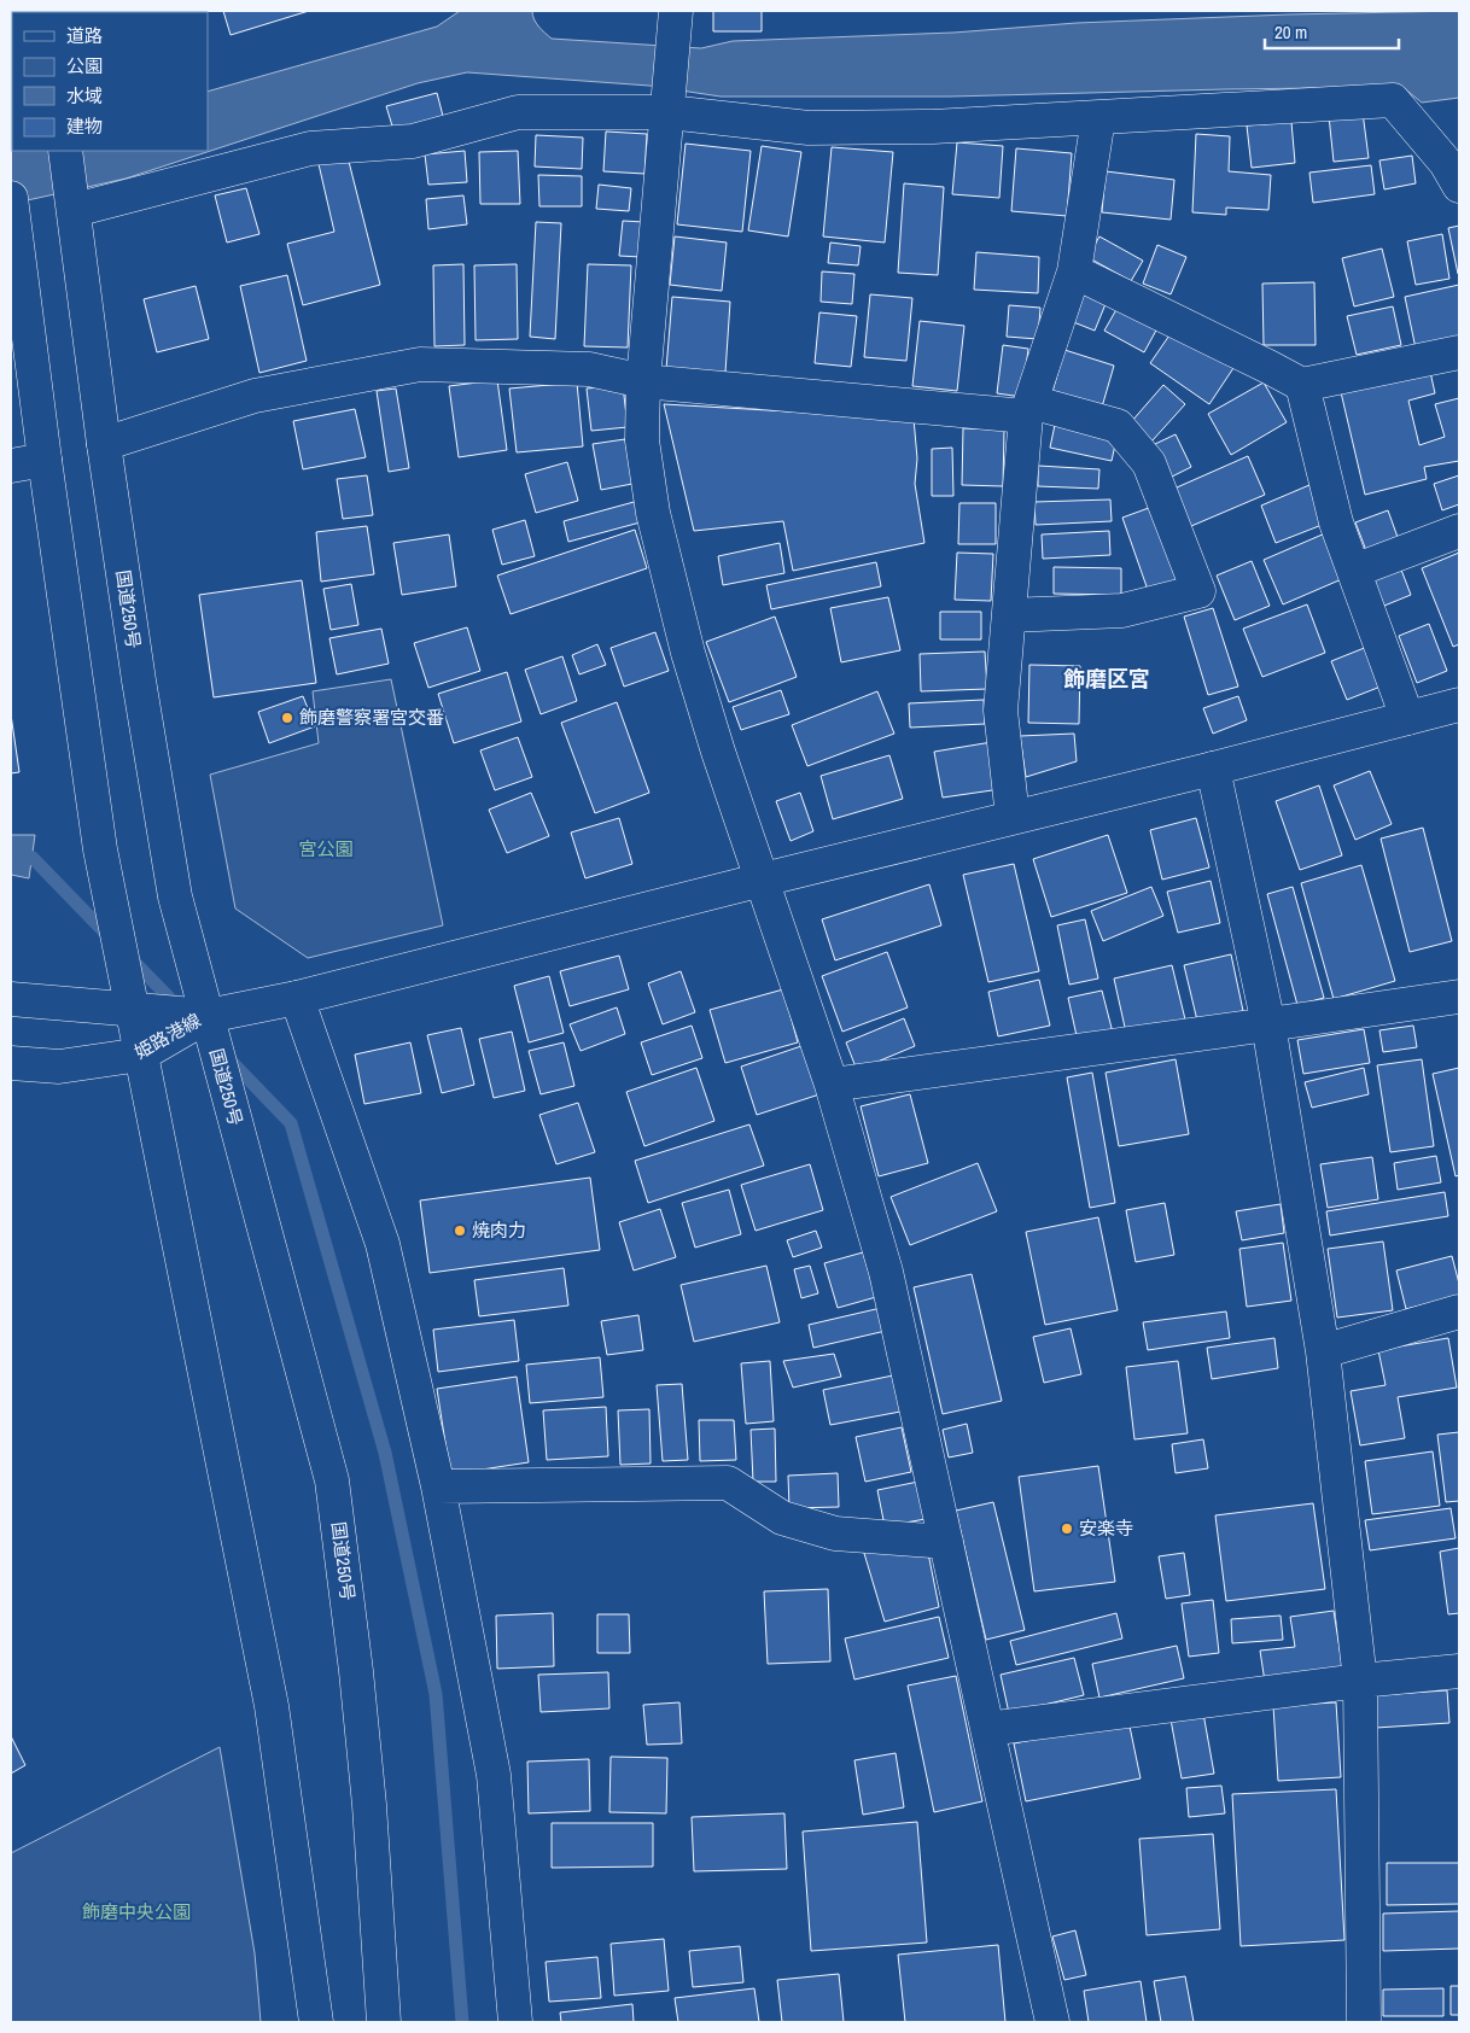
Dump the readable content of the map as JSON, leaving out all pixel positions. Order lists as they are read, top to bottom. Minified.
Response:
{"streets":{"main road":["国道250号","姫路港線"]},"crossings":[["国道250号","姫路港線"]],"districts":["飾磨区宮"],"parks":["宮公園","飾磨中央公園"],"places":["飾磨警察署宮交番","焼肉力","安楽寺"],"legend":["道路","公園","水域","建物"],"scale_bar":"20 m"}
